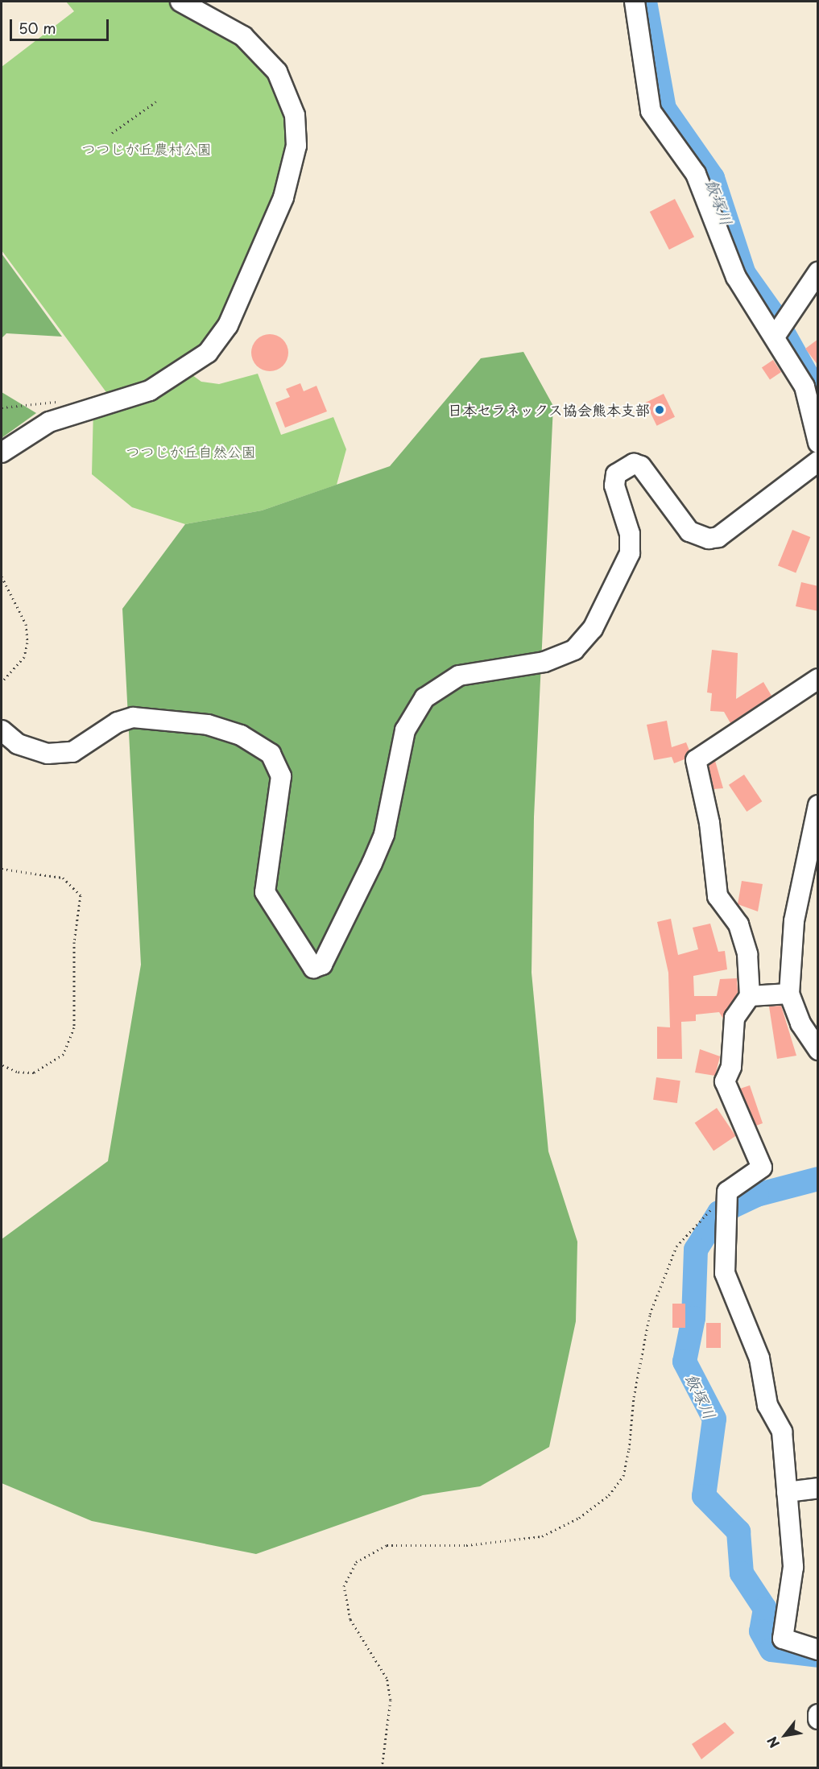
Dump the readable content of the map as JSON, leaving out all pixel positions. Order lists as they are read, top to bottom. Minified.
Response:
{"water":["飯塚川"],"parks":["つつじが丘農村公園","つつじが丘自然公園"],"places":["日本セラネックス協会熊本支部"],"scale_bar":"50 m","north":"bottom left"}
